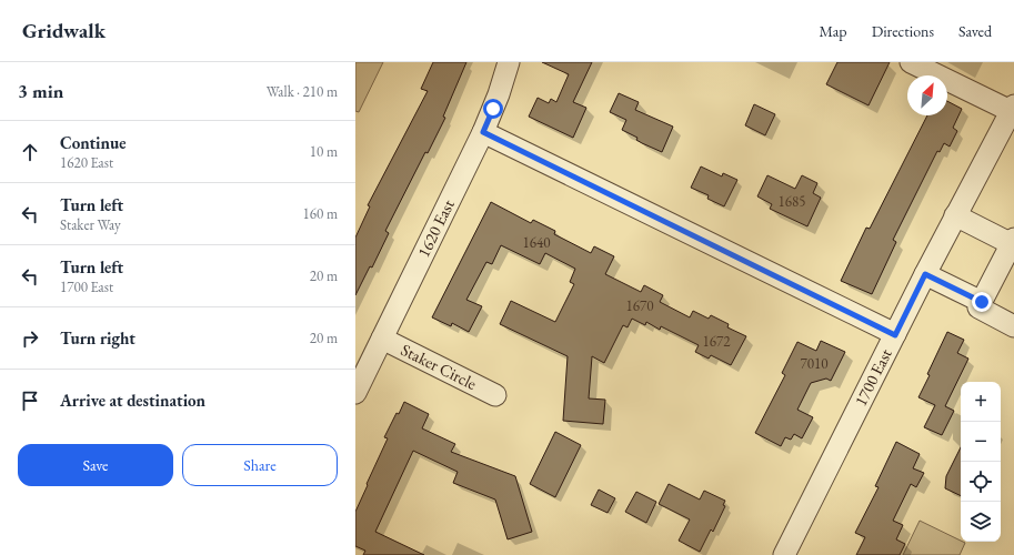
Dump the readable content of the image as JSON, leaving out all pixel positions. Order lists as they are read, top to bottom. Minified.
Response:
{"streets":{"street":["1620 East","Staker Circle","1700 East"]},"crossings":[["1620 East","Staker Circle"]],"house_numbers":["1685","1640","1670","1672","7010"],"north":"top right","page":{"header":"Gridwalk","nav":["Map","Directions","Saved"],"heading":["3 min","Walk · 210 m"],"list":[["Continue","1620 East","10 m"],["Turn left","Staker Way","160 m"],["Turn left","1700 East","20 m"],["Turn right","20 m"],"Arrive at destination"],"map_buttons":["+","−"],"buttons":["Save","Share"]}}
